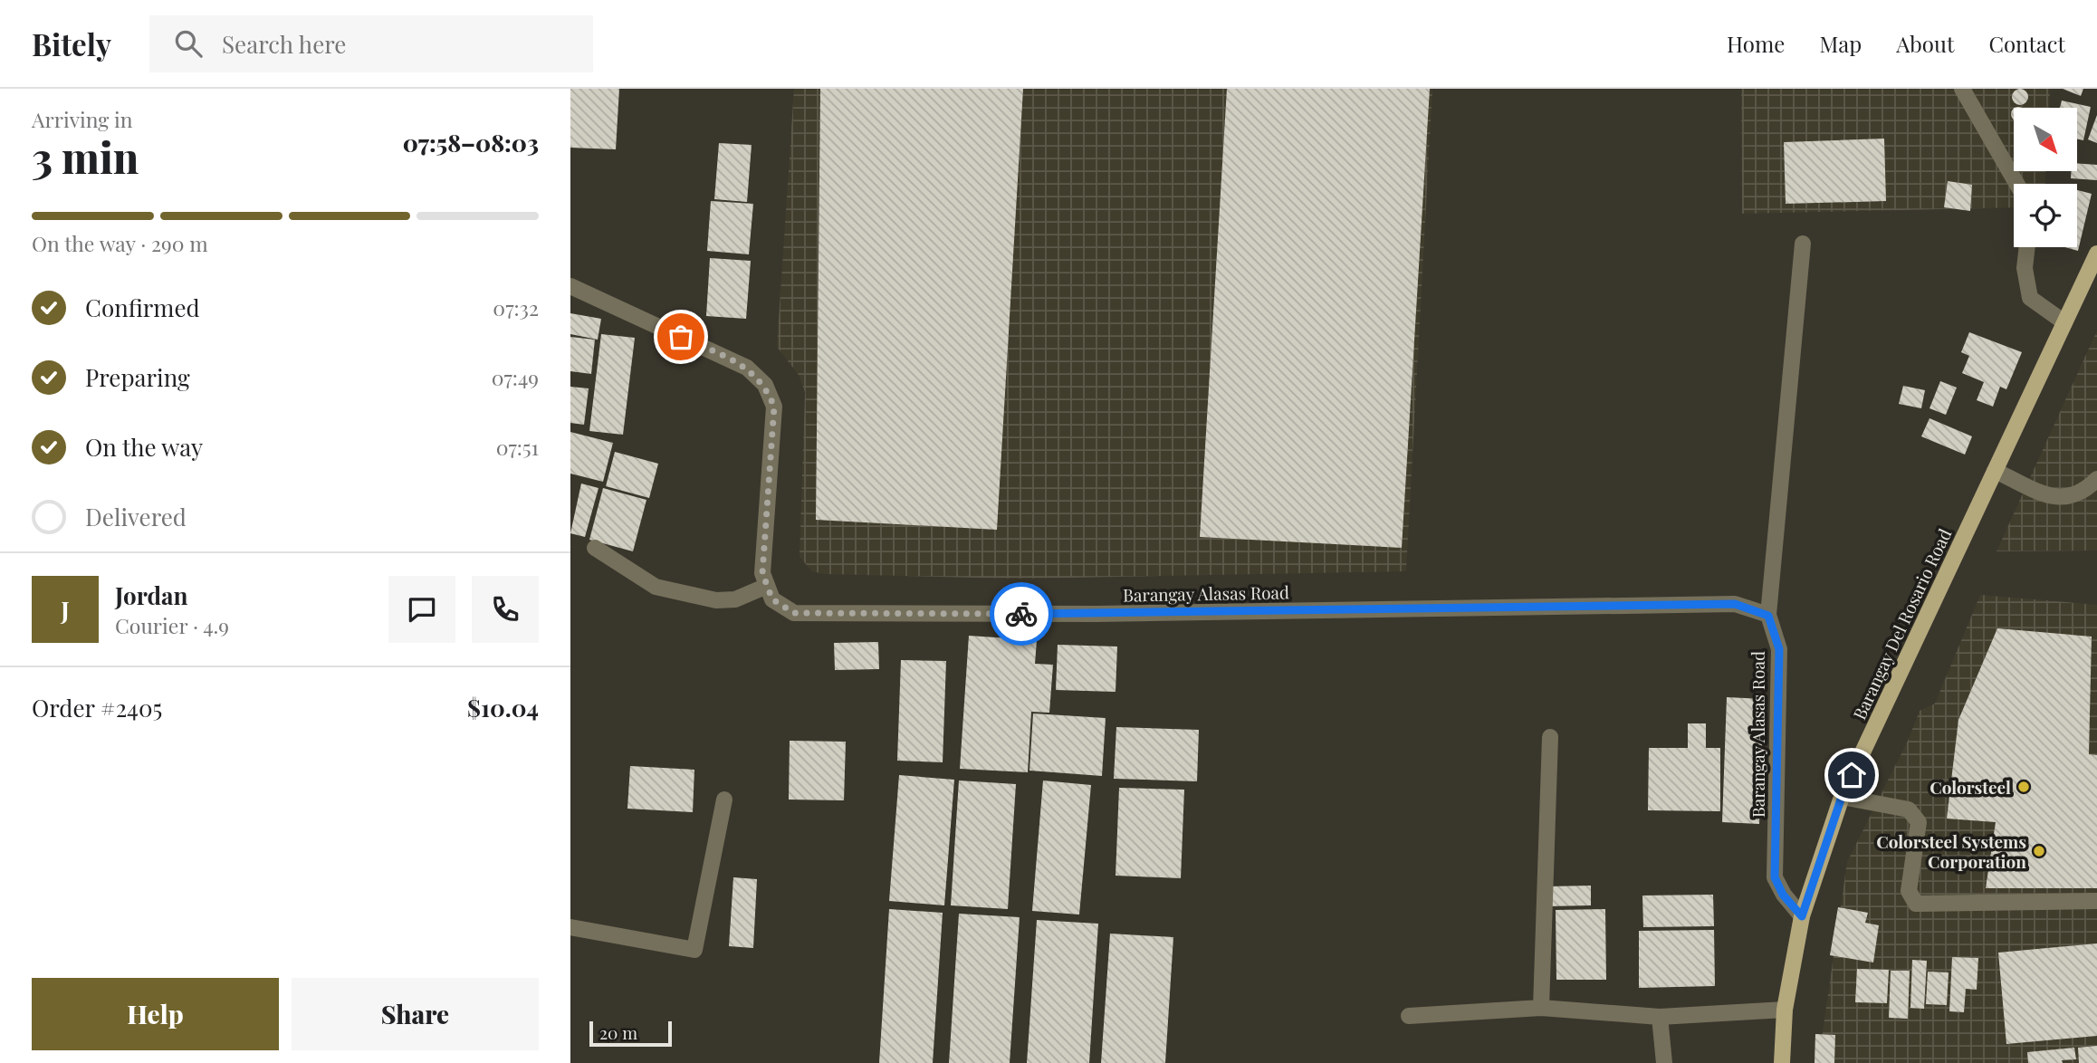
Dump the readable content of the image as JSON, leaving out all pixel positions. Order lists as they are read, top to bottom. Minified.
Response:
{"streets":{"main road":["Barangay Del Rosario Road"],"street":["Barangay Alasas Road"]},"crossings":[["Barangay Alasas Road","Barangay Del Rosario Road"]],"places":["Colorsteel","Colorsteel Systems Corporation"],"scale_bar":"20 m","north":"bottom right","page":{"header":"Bitely","search":"Search here","nav":["Home","Map","About","Contact"],"heading":["3 min","Arriving in","07:58–08:03"],"panel":["Jordan","Courier · 4.9","Order #2405","$10.04"],"bar":"On the way · 290 m","list":[["Confirmed","07:32"],["Preparing","07:49"],["On the way","07:51"],"Delivered"],"round":"J","buttons":["Help","Share"],"scale":"20 m"}}
